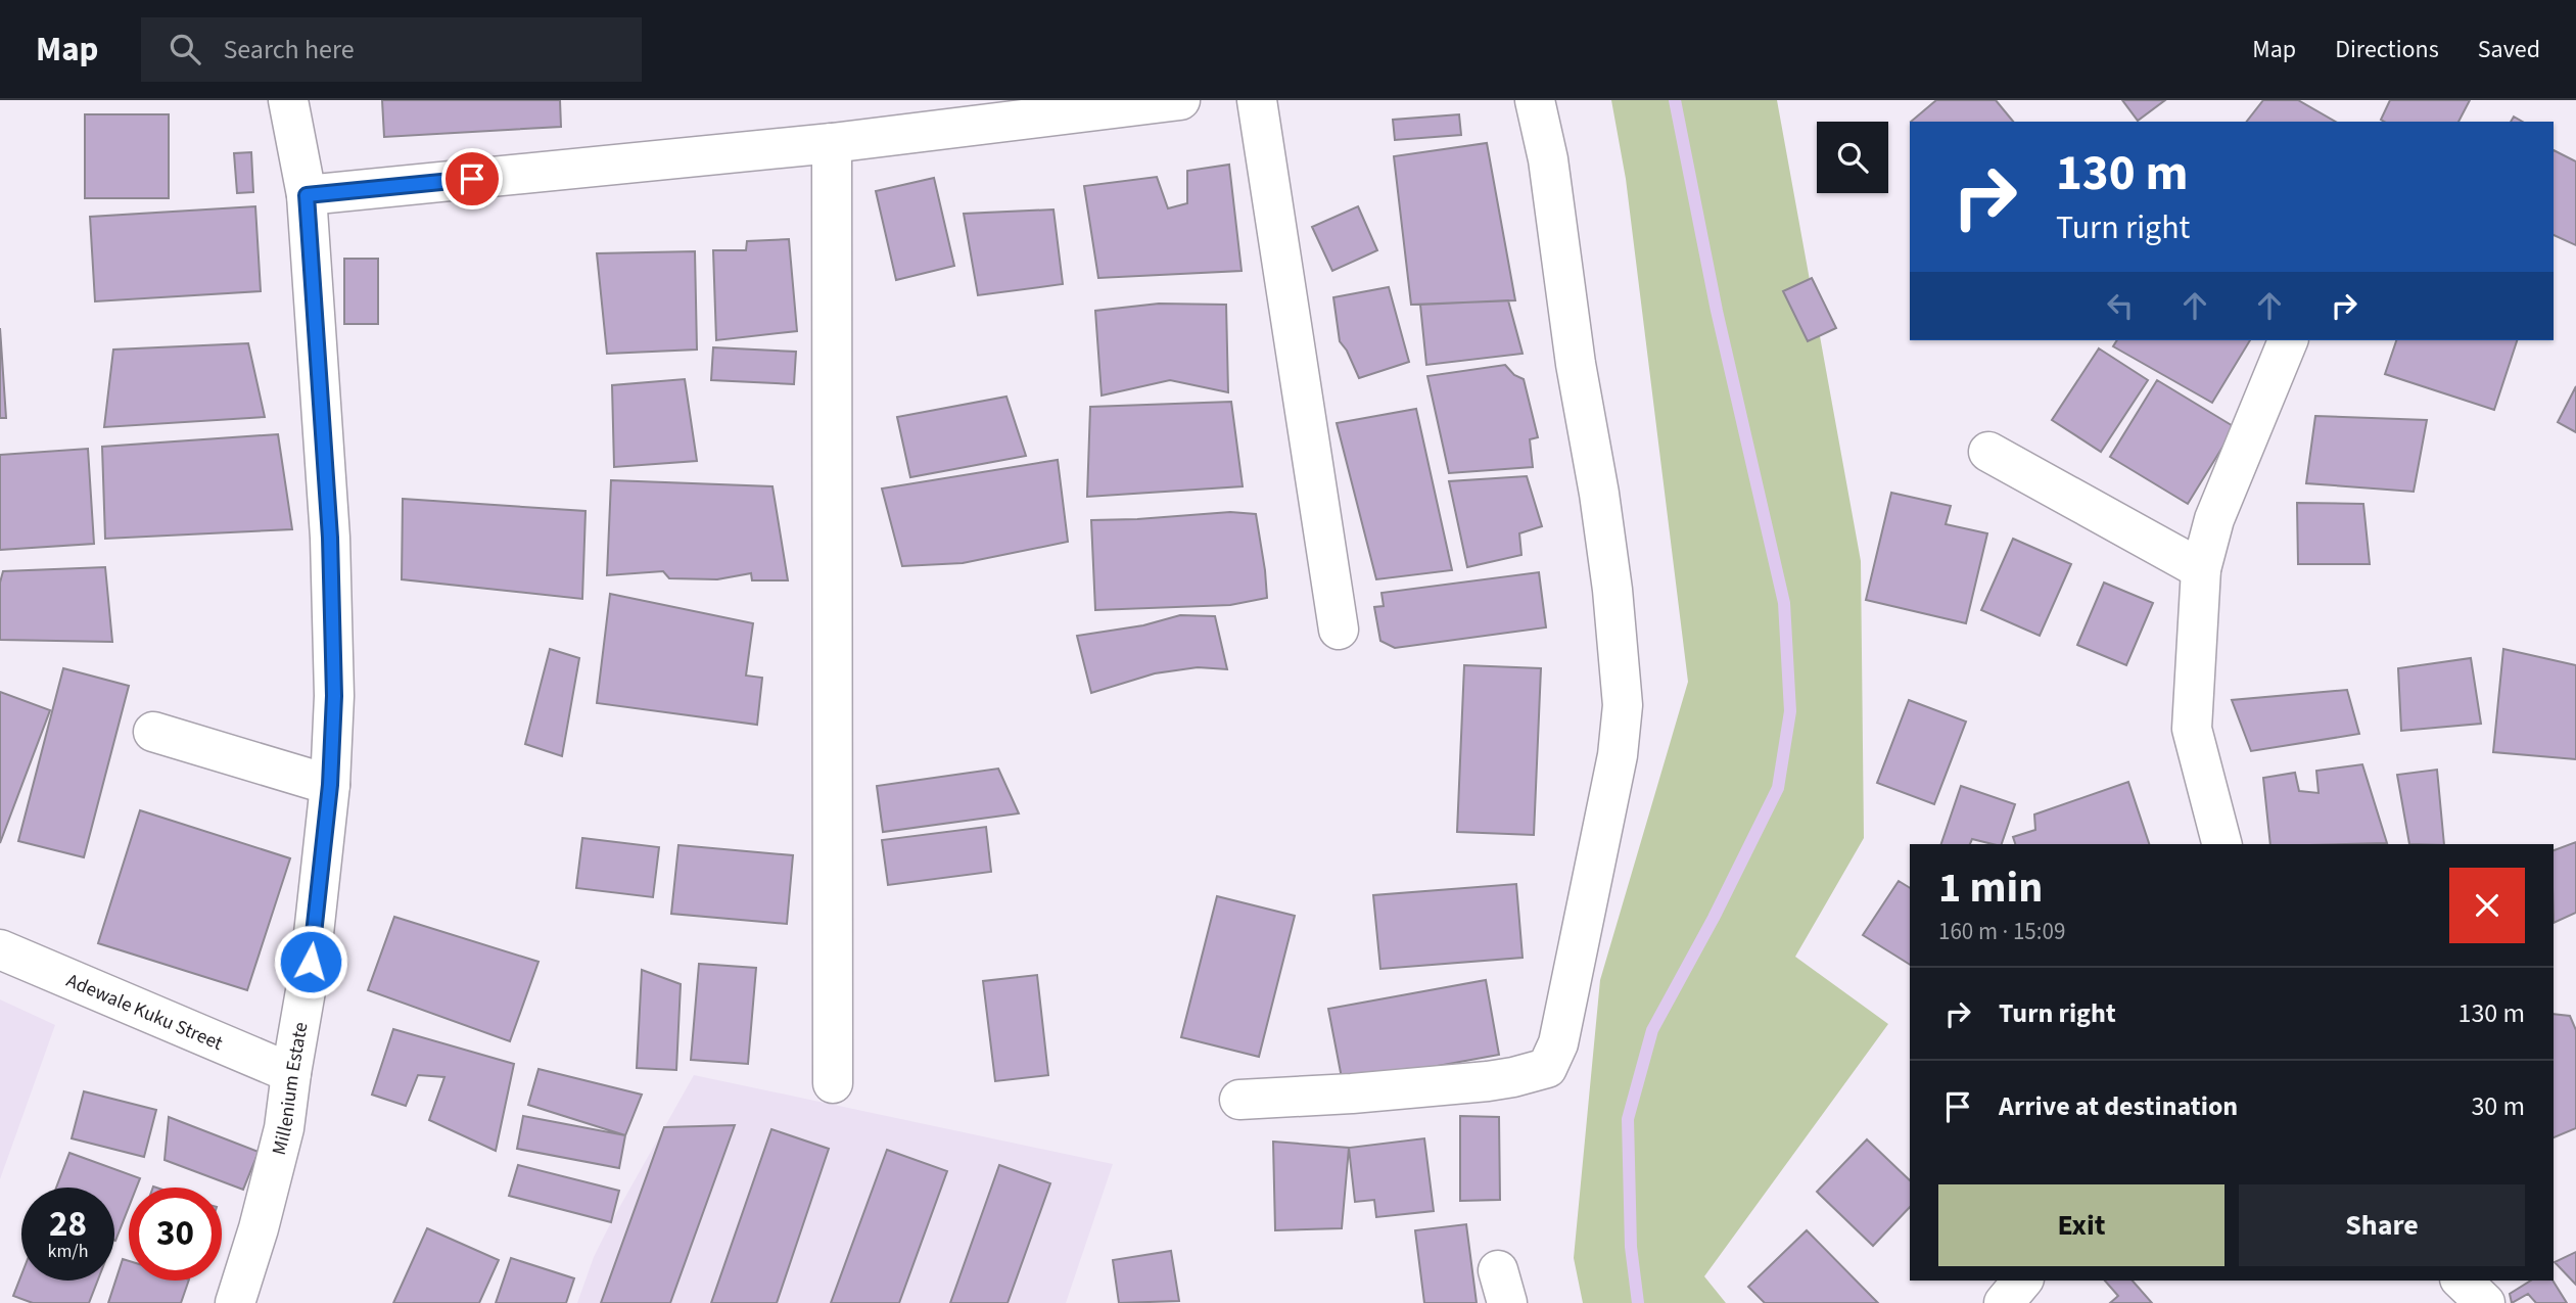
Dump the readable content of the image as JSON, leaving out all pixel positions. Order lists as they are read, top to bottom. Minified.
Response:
{"streets":{"street":["Adewale Kuku Street","Millenium Estate"]},"crossings":[["Adewale Kuku Street","Millenium Estate"]],"page":{"header":"Map","search":"Search here","nav":["Map","Directions","Saved"],"turn":["130 m","Turn right"],"heading":["1 min","160 m · 15:09"],"list":[{"name":"Turn right","value":"130 m"},{"name":"Arrive at destination","value":"30 m"}],"buttons":["Exit","Share"],"speed":"28 km/h","limit":"30"}}
